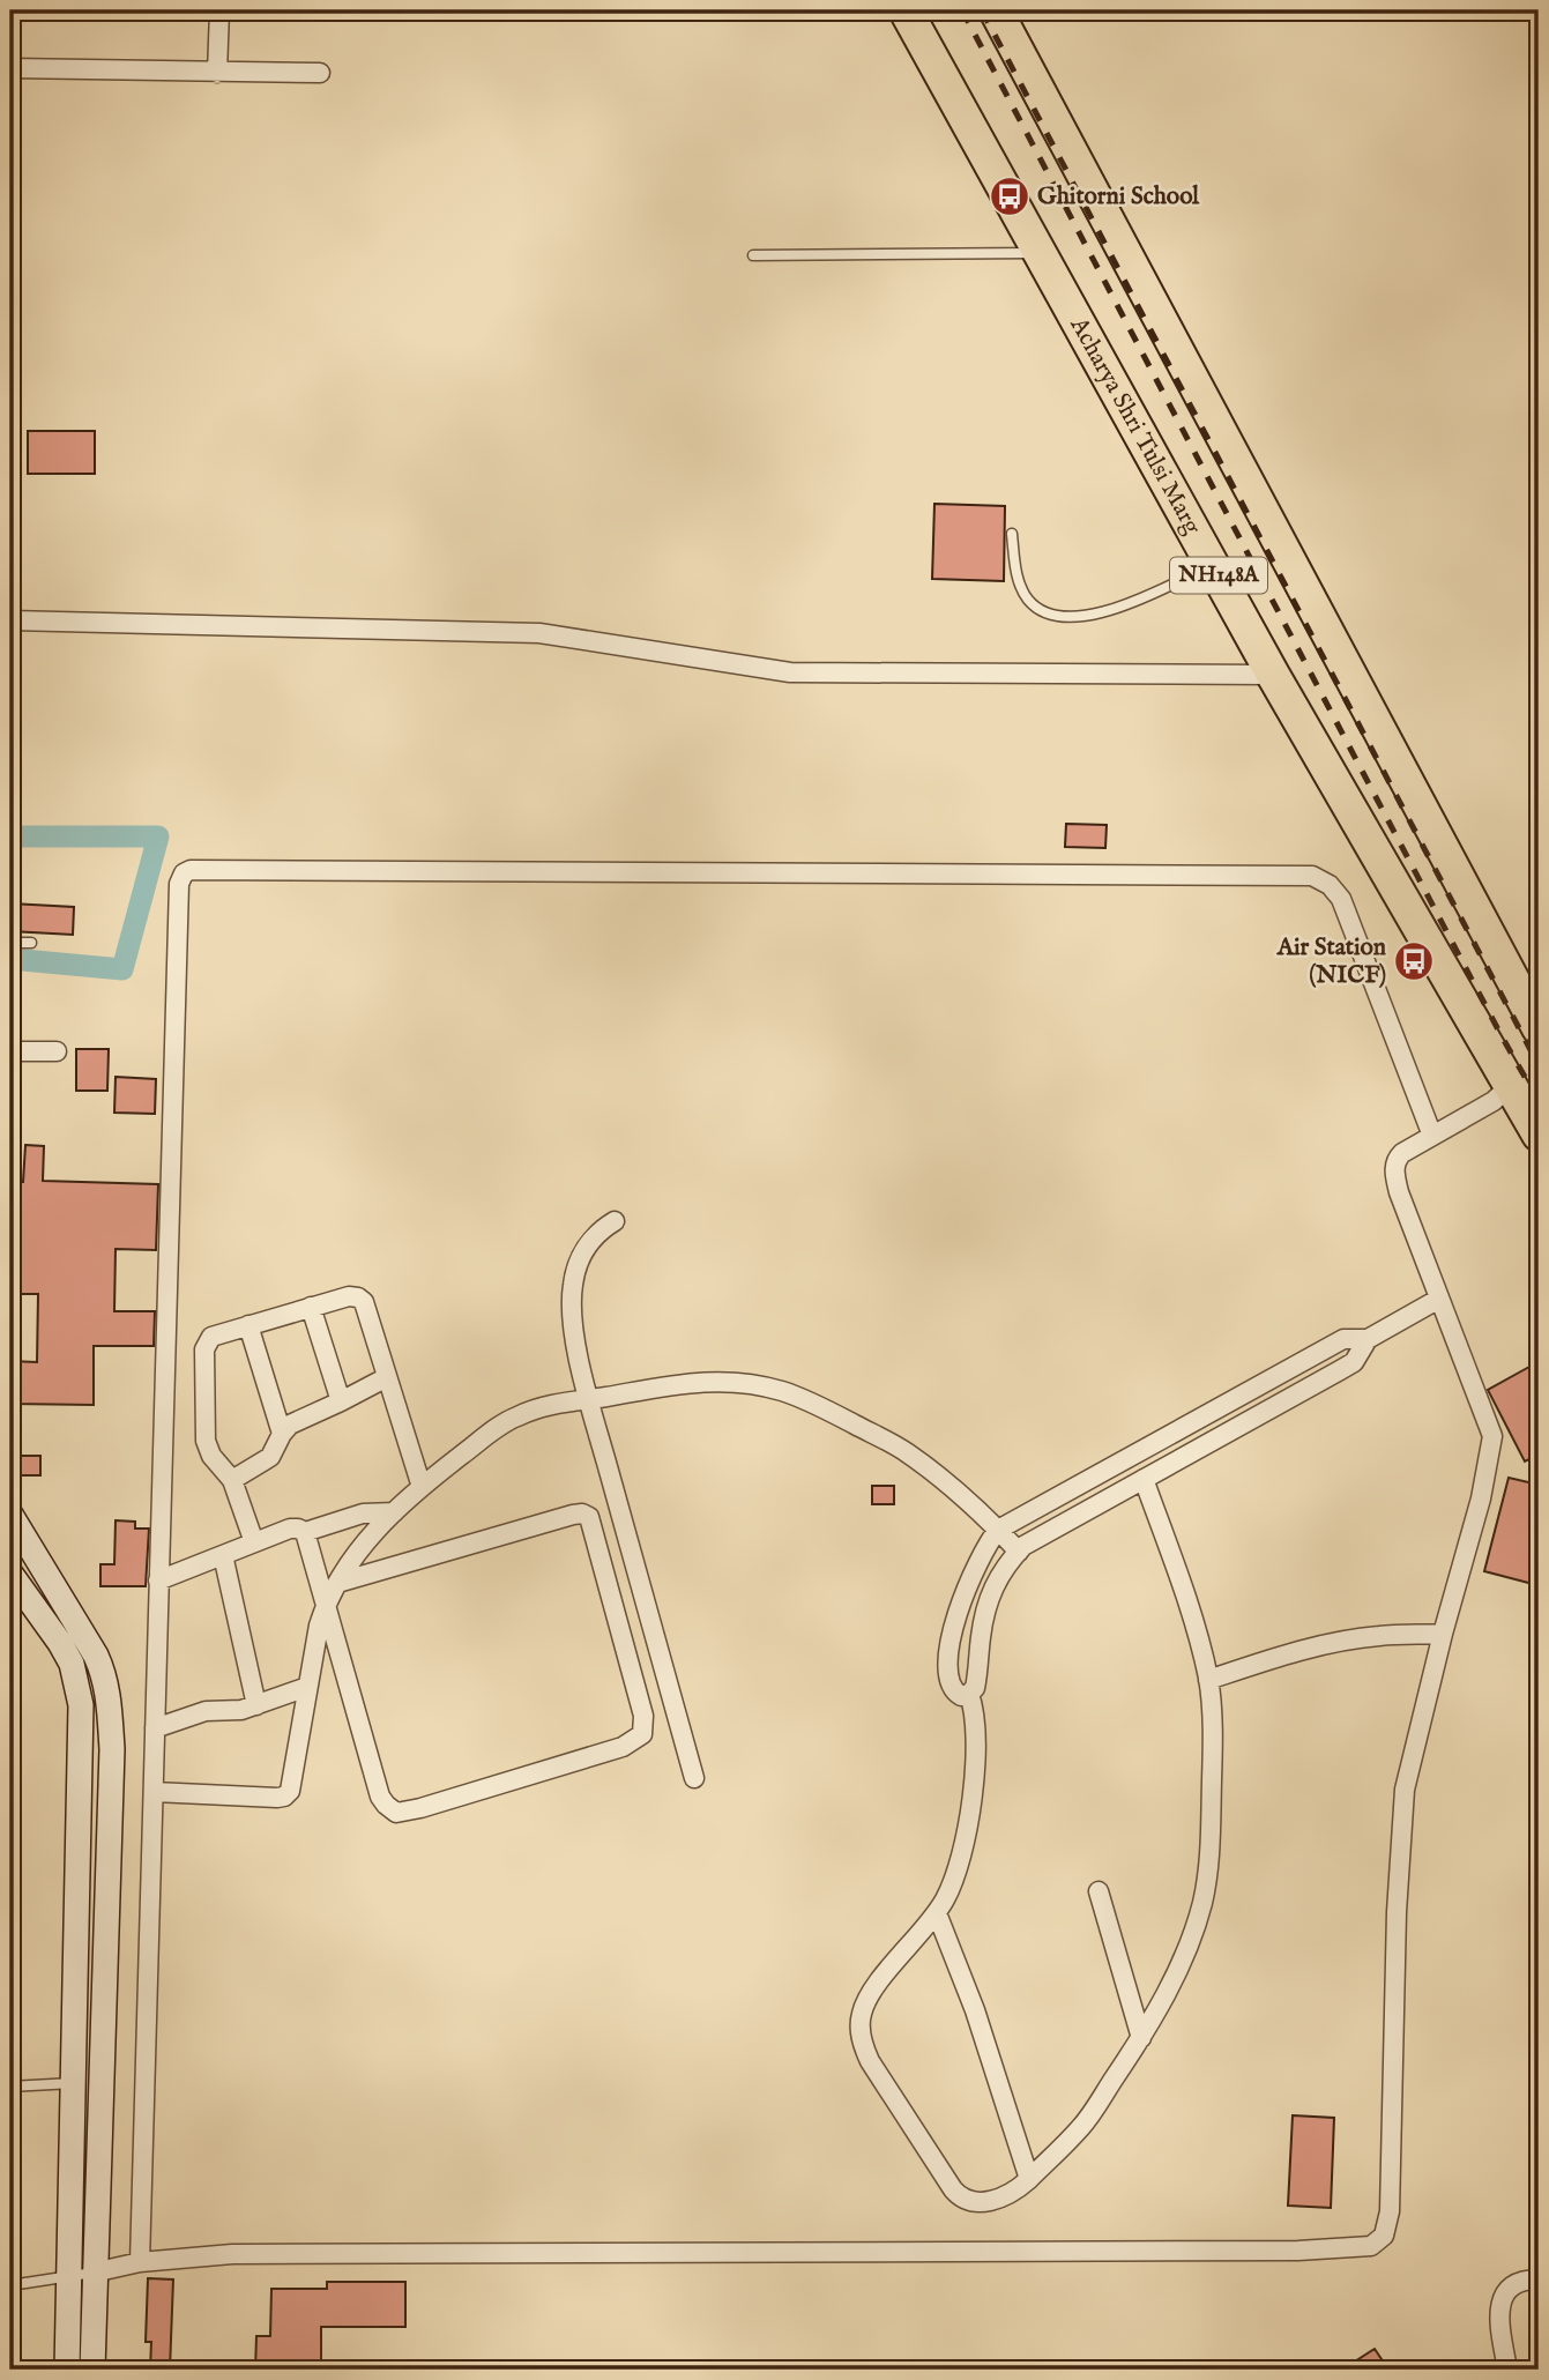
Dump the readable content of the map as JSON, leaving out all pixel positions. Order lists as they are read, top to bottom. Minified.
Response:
{"streets":{"highway":["Acharya Shri Tulsi Marg","NH148A"]},"places":{"bus stop":["Ghitorni School","Air Station (NICF)"]}}
